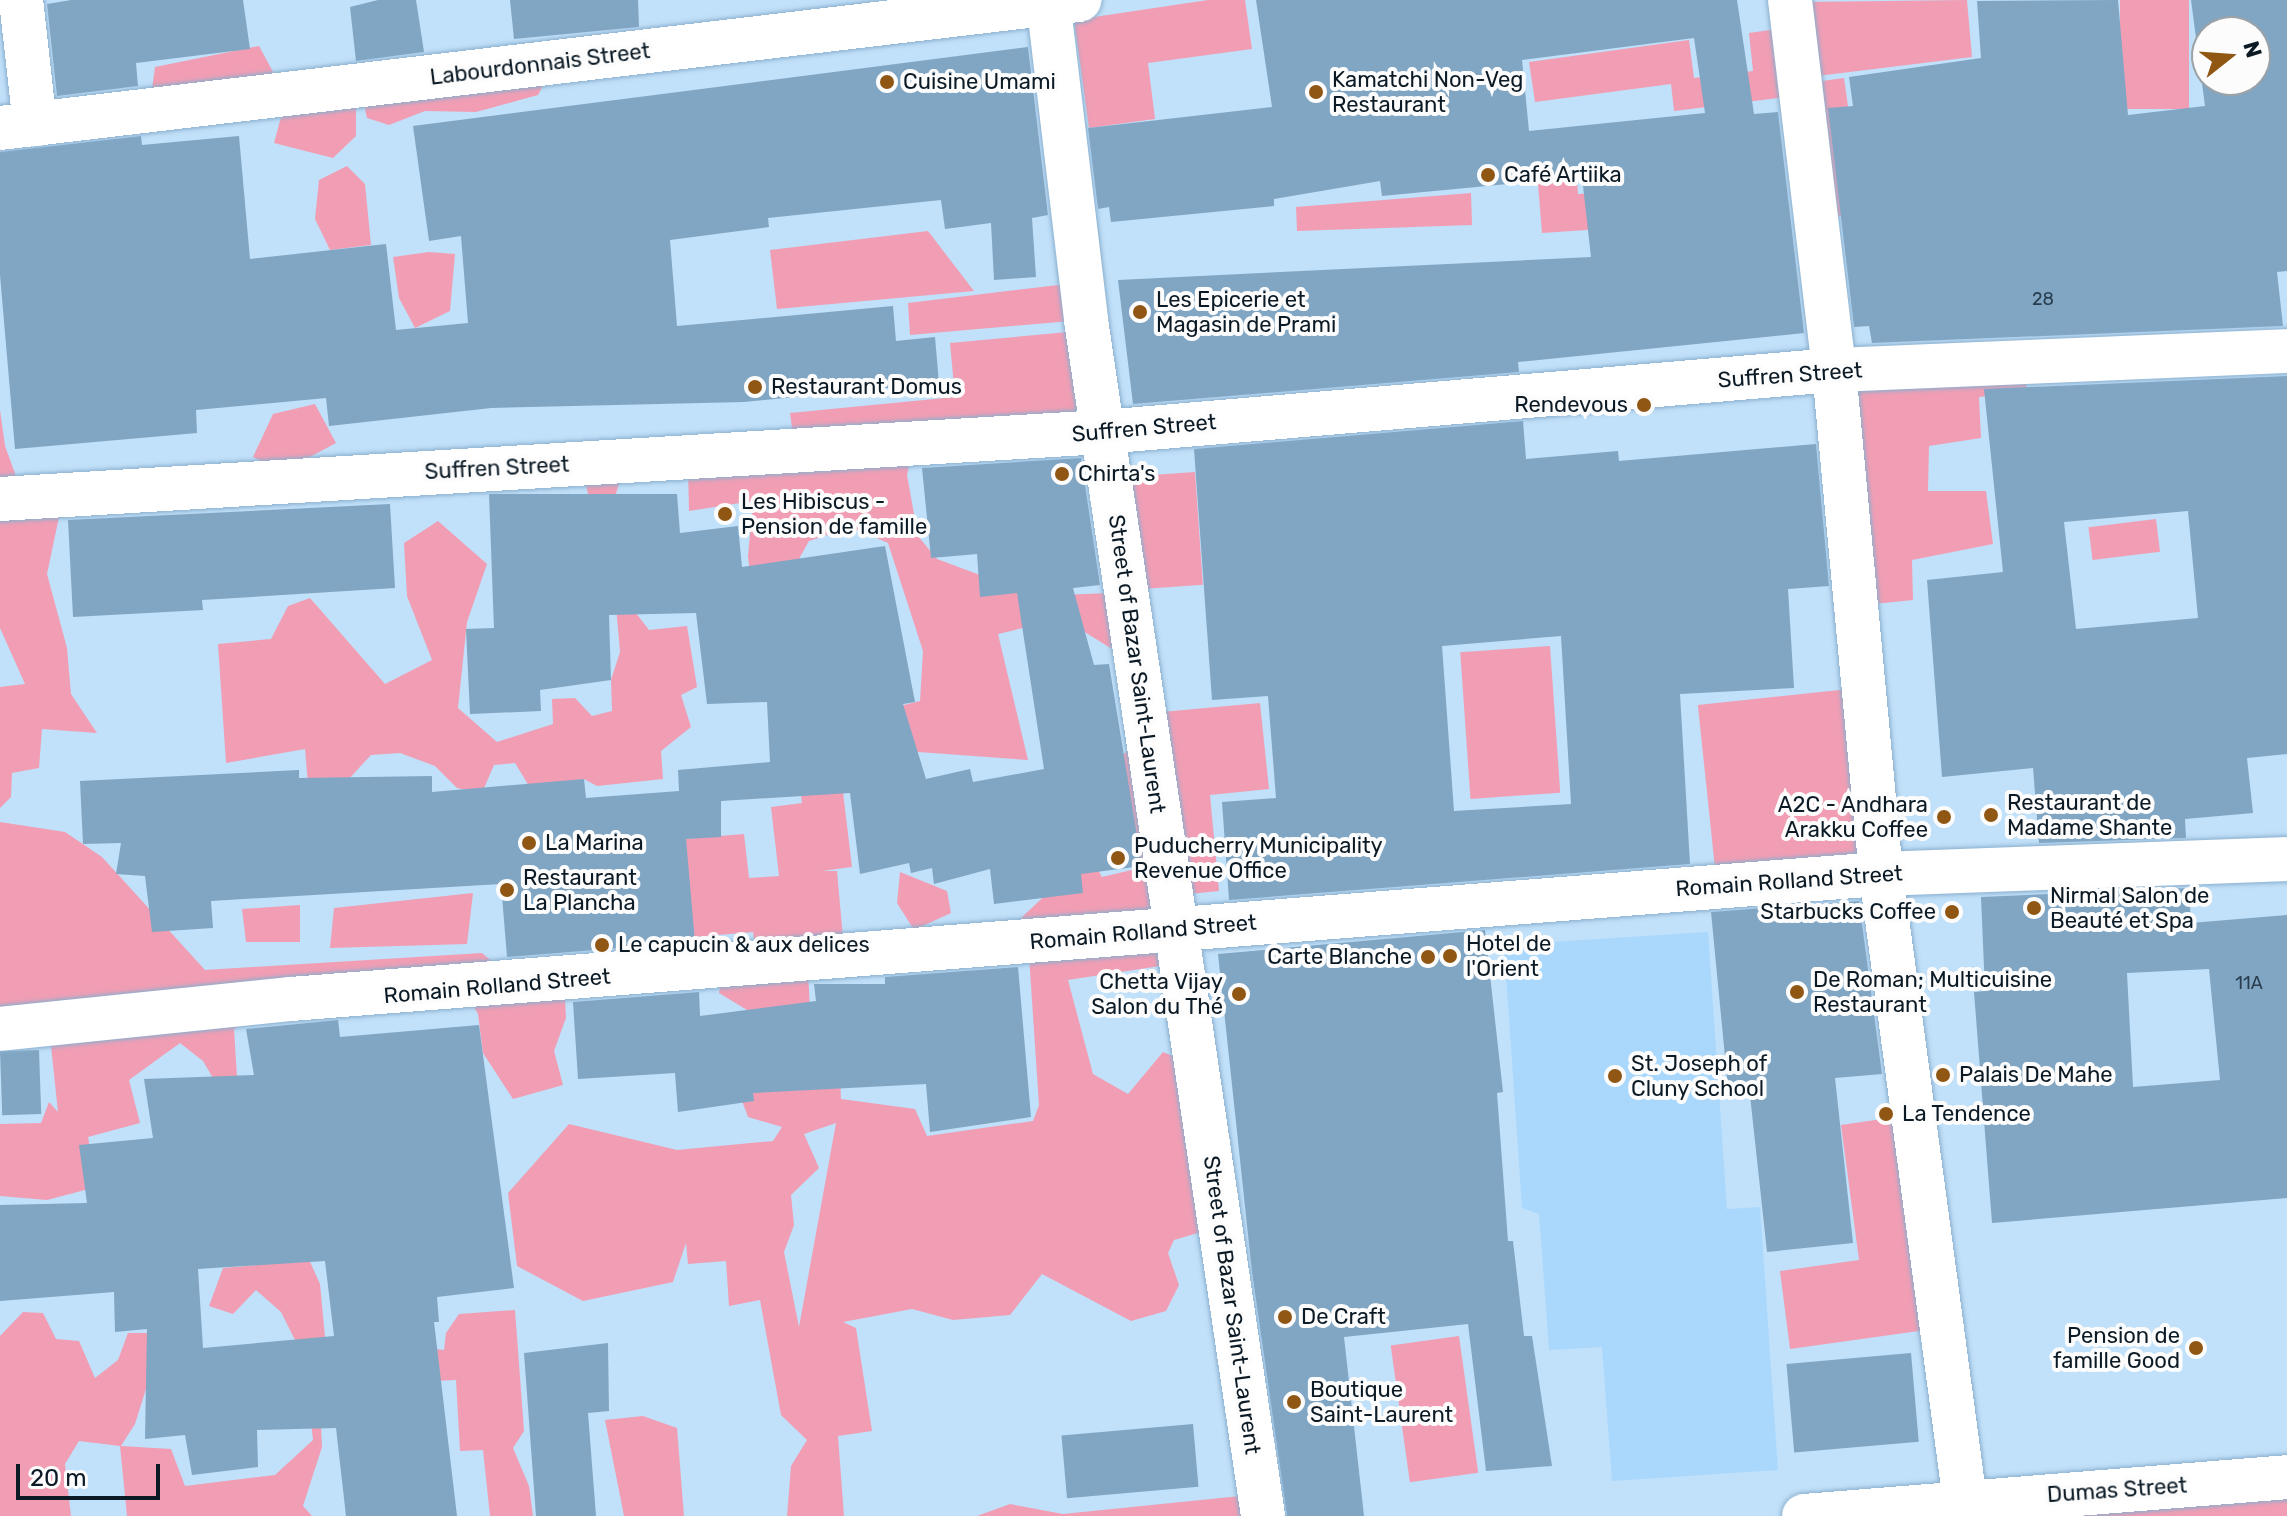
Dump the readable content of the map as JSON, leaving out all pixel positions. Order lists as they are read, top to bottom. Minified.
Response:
{"streets":{"street":["Labourdonnais Street","Suffren Street","Street of Bazar Saint-Laurent","Romain Rolland Street","Dumas Street"]},"crossings":[["Labourdonnais Street","Street of Bazar Saint-Laurent"],["Suffren Street","Street of Bazar Saint-Laurent"],["Street of Bazar Saint-Laurent","Romain Rolland Street"]],"places":["Cuisine Umami","Kamatchi Non-Veg Restaurant","Café Artiika","Les Epicerie et Magasin de Prami","Restaurant Domus","Rendevous","Chirta's","Les Hibiscus - Pension de famille","Restaurant de Madame Shante","A2C - Andhara Arakku Coffee","La Marina","Puducherry Municipality Revenue Office","Restaurant La Plancha","Nirmal Salon de Beauté et Spa","Starbucks Coffee","Le capucin & aux delices","Hotel de l'Orient","Carte Blanche","De Roman; Multicuisine Restaurant","Chetta Vijay Salon du Thé","Palais De Mahe","St. Joseph of Cluny School","La Tendence","De Craft","Pension de famille Good","Boutique Saint-Laurent"],"house_numbers":["28","11A"],"scale_bar":"20 m","north":"right"}
